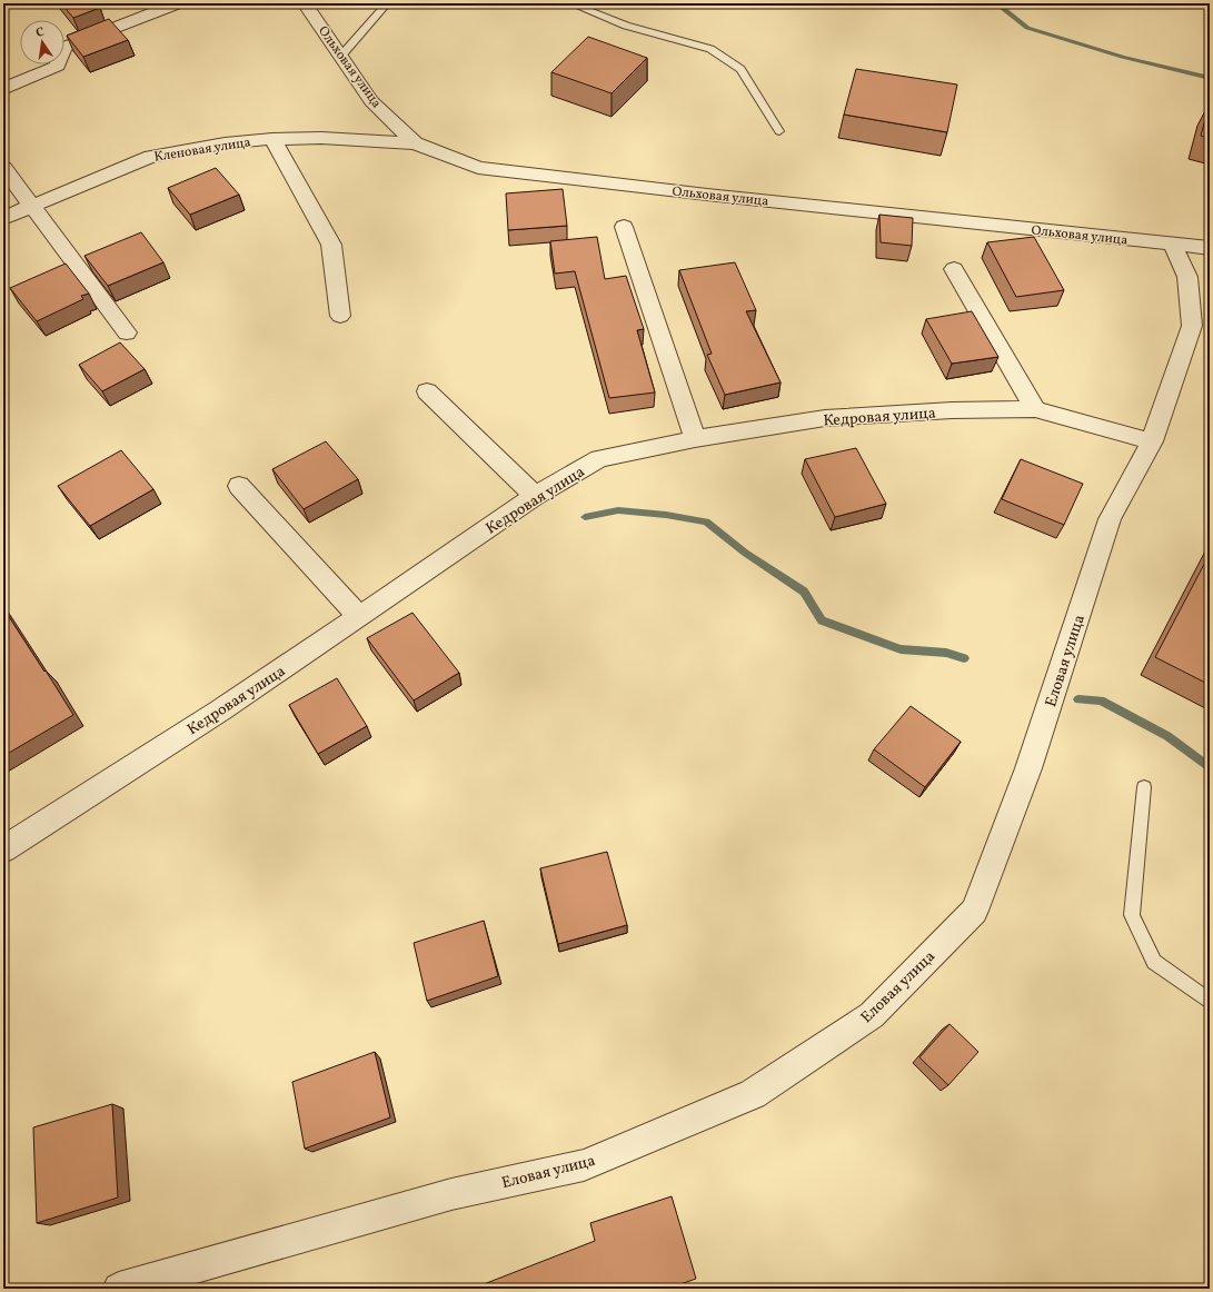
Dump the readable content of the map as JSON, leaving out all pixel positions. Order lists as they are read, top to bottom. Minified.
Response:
{"streets":{"street":["Ольховая улица","Кленовая улица","Кедровая улица","Еловая улица"]},"crossings":[["Ольховая улица","Кленовая улица"],["Ольховая улица","Еловая улица"],["Кедровая улица","Еловая улица"]],"north":"top"}
